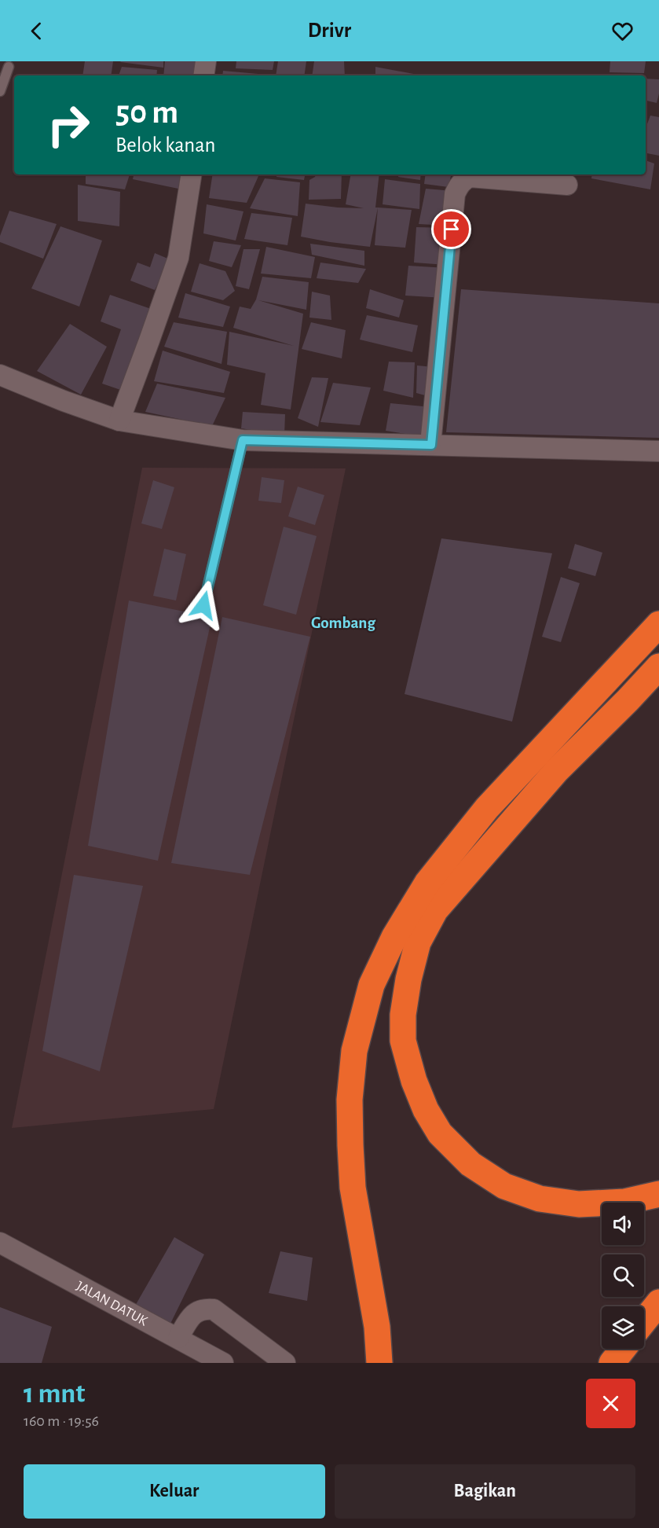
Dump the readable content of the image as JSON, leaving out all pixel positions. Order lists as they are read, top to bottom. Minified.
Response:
{"streets":{"street":["JALAN DATUK"]},"districts":["Gombang"],"page":{"header":"Drivr","turn":["50 m","Belok kanan"],"heading":["1 mnt","160 m · 19:56"],"buttons":["Keluar","Bagikan"]}}
